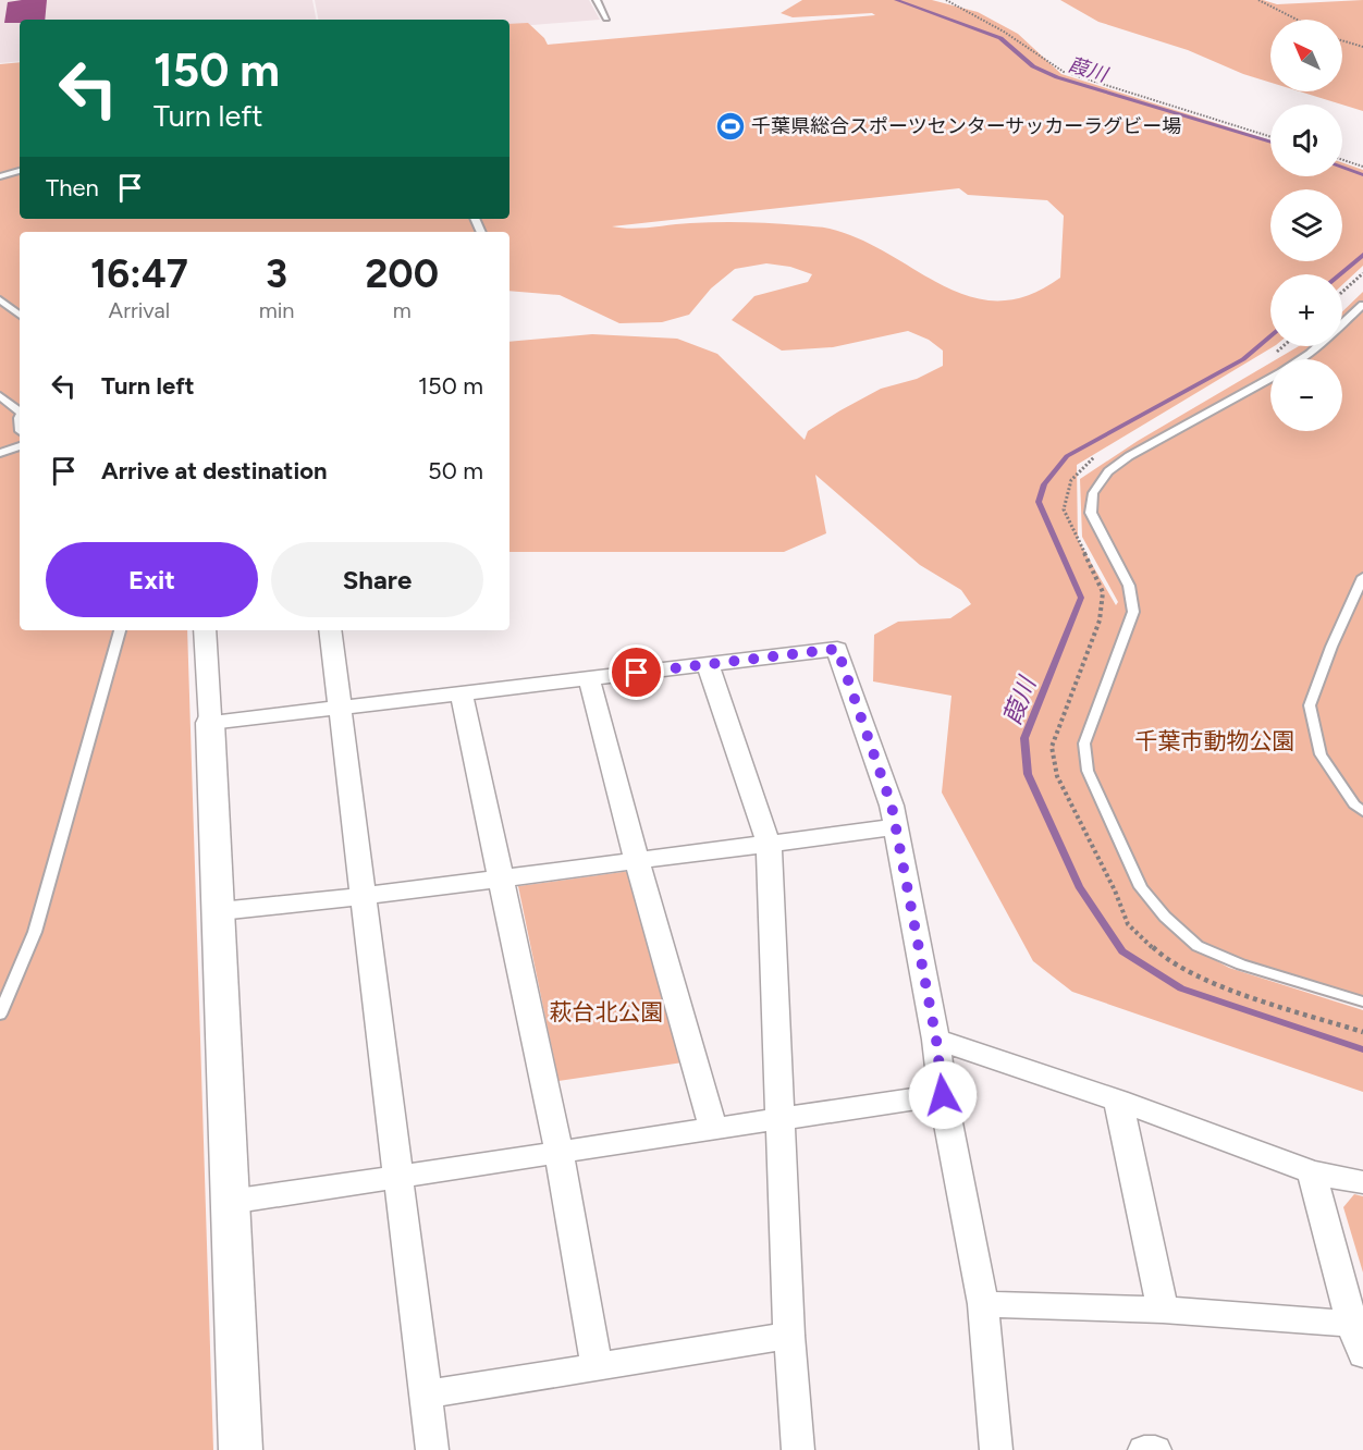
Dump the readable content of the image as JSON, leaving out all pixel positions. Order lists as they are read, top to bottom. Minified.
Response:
{"water":["葭川"],"parks":["千葉市動物公園","萩台北公園"],"places":{"sports":["千葉県総合スポーツセンターサッカーラグビー場"]},"north":"top left","page":{"map_buttons":["+","−"],"turn":["150 m","Turn left"],"then":"Then","eta":["16:47","Arrival","3","min","200","m"],"list":[{"name":"Turn left","value":"150 m"},{"name":"Arrive at destination","value":"50 m"}],"buttons":["Exit","Share"]}}
